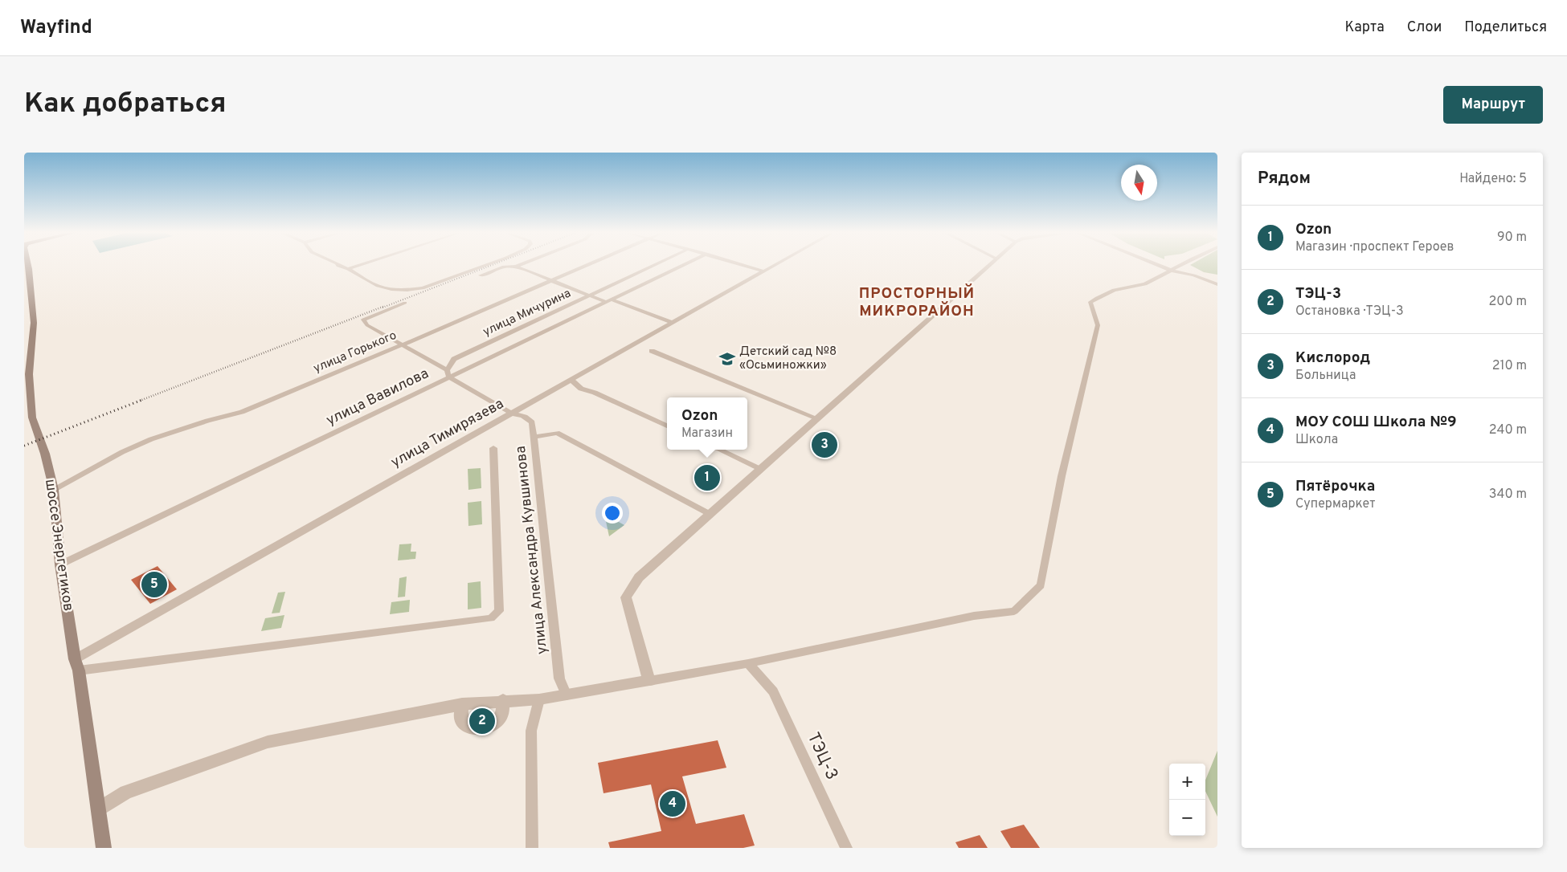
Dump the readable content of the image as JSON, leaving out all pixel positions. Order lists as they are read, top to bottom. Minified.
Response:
{"streets":{"main road":["шоссе Энергетиков"],"street":["улица Мичурина","улица Горького","улица Вавилова","улица Тимирязева","улица Александра Кувшинова","ТЭЦ-3"]},"crossings":[["улица Мичурина","улица Вавилова"],["улица Горького","шоссе Энергетиков"],["улица Вавилова","шоссе Энергетиков"],["улица Тимирязева","шоссе Энергетиков"],["улица Тимирязева","улица Александра Кувшинова"]],"districts":["ПРОСТОРНЫЙ МИКРОРАЙОН"],"places":{"school or university":["Детский сад №8 «Осьминожки»"]},"north":"bottom","page":{"header":"Wayfind","nav":["Карта","Слои","Поделиться"],"buttons":"Маршрут","title":"Как добраться","heading":["Рядом","Найдено: 5"],"list":[{"mark":"1","name":"Ozon","note":"Магазин · проспект Героев","value":"90 m"},{"mark":"2","name":"ТЭЦ-3","note":"Остановка · ТЭЦ-3","value":"200 m"},{"mark":"3","name":"Кислород","note":"Больница","value":"210 m"},{"mark":"4","name":"МОУ СОШ Школа №9","note":"Школа","value":"240 m"},{"mark":"5","name":"Пятёрочка","note":"Супермаркет","value":"340 m"}],"popup":["Ozon","Магазин"],"pins":["3","1","5","2","4"],"map_buttons":["+","−"]}}
